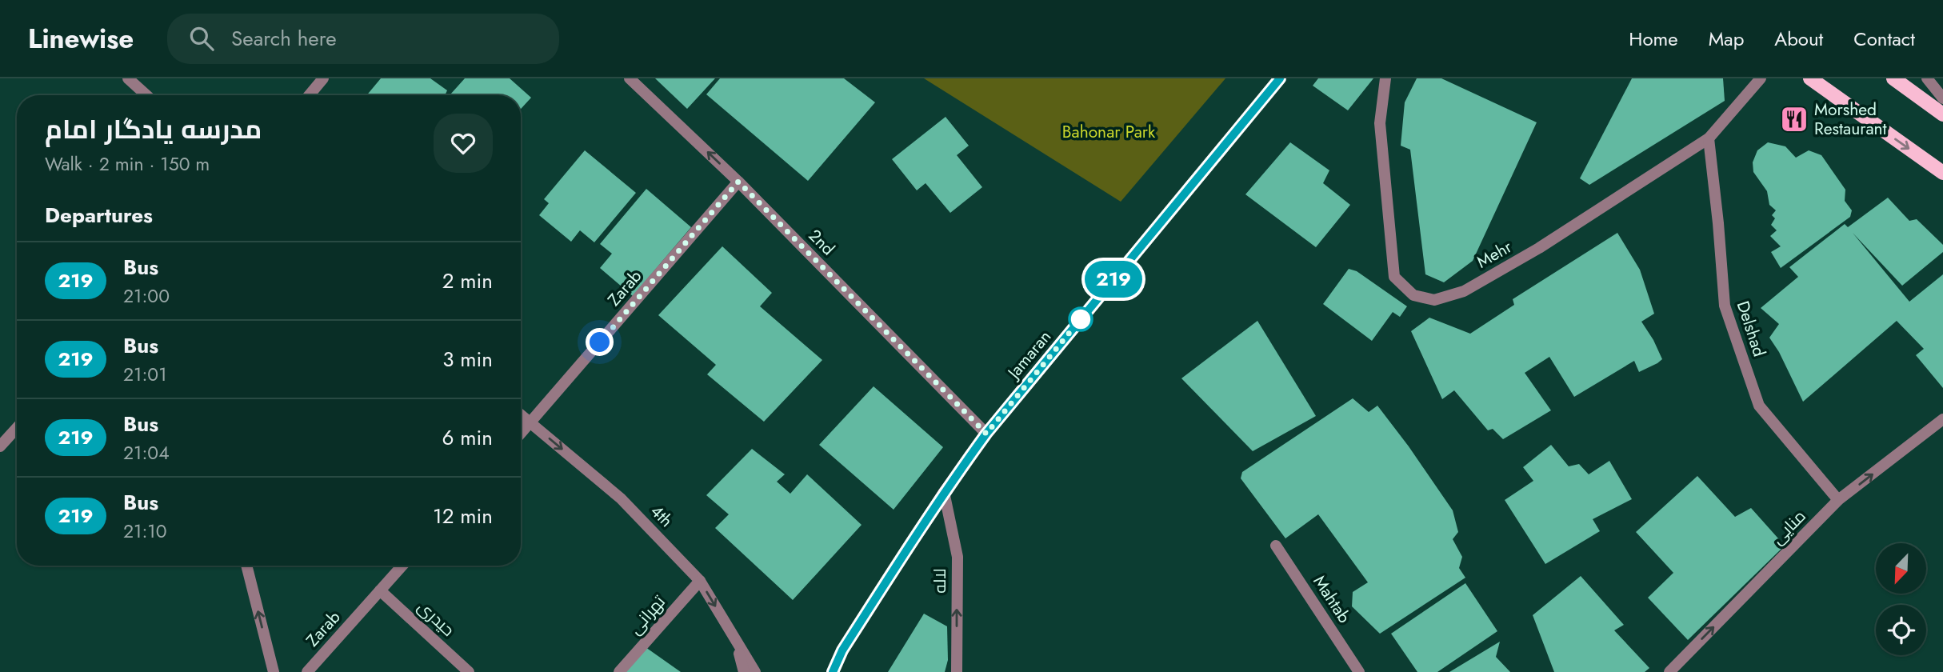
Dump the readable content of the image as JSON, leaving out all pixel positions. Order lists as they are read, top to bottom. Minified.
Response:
{"streets":{"main road":["Jamaran"],"street":["2nd","Mehr","Zarab","Delshad","4th","منایی","لاله","Mahtab","تهرانی","حیدری"]},"crossings":[["2nd","Zarab"],["2nd","Jamaran"],["Mehr","Delshad"],["Zarab","4th"],["Zarab","حیدری"],["Delshad","منایی"],["Jamaran","لاله"],["4th","تهرانی"]],"one_way":["4th","منایی","لاله"],"parks":["Bahonar Park"],"places":{"restaurant":["Morshed Restaurant"]},"lines":["bus line 219"],"north":"bottom left","page":{"header":"Linewise","search":"Search here","nav":["Home","Map","About","Contact"],"on_map":"219","heading":[["مدرسه یادگار امام","Walk · 2 min · 150 m"],"Departures"],"list":[{"mark":"219","name":"Bus","note":"21:00","value":"2 min"},{"mark":"219","name":"Bus","note":"21:01","value":"3 min"},{"mark":"219","name":"Bus","note":"21:04","value":"6 min"},{"mark":"219","name":"Bus","note":"21:10","value":"12 min"}]}}
